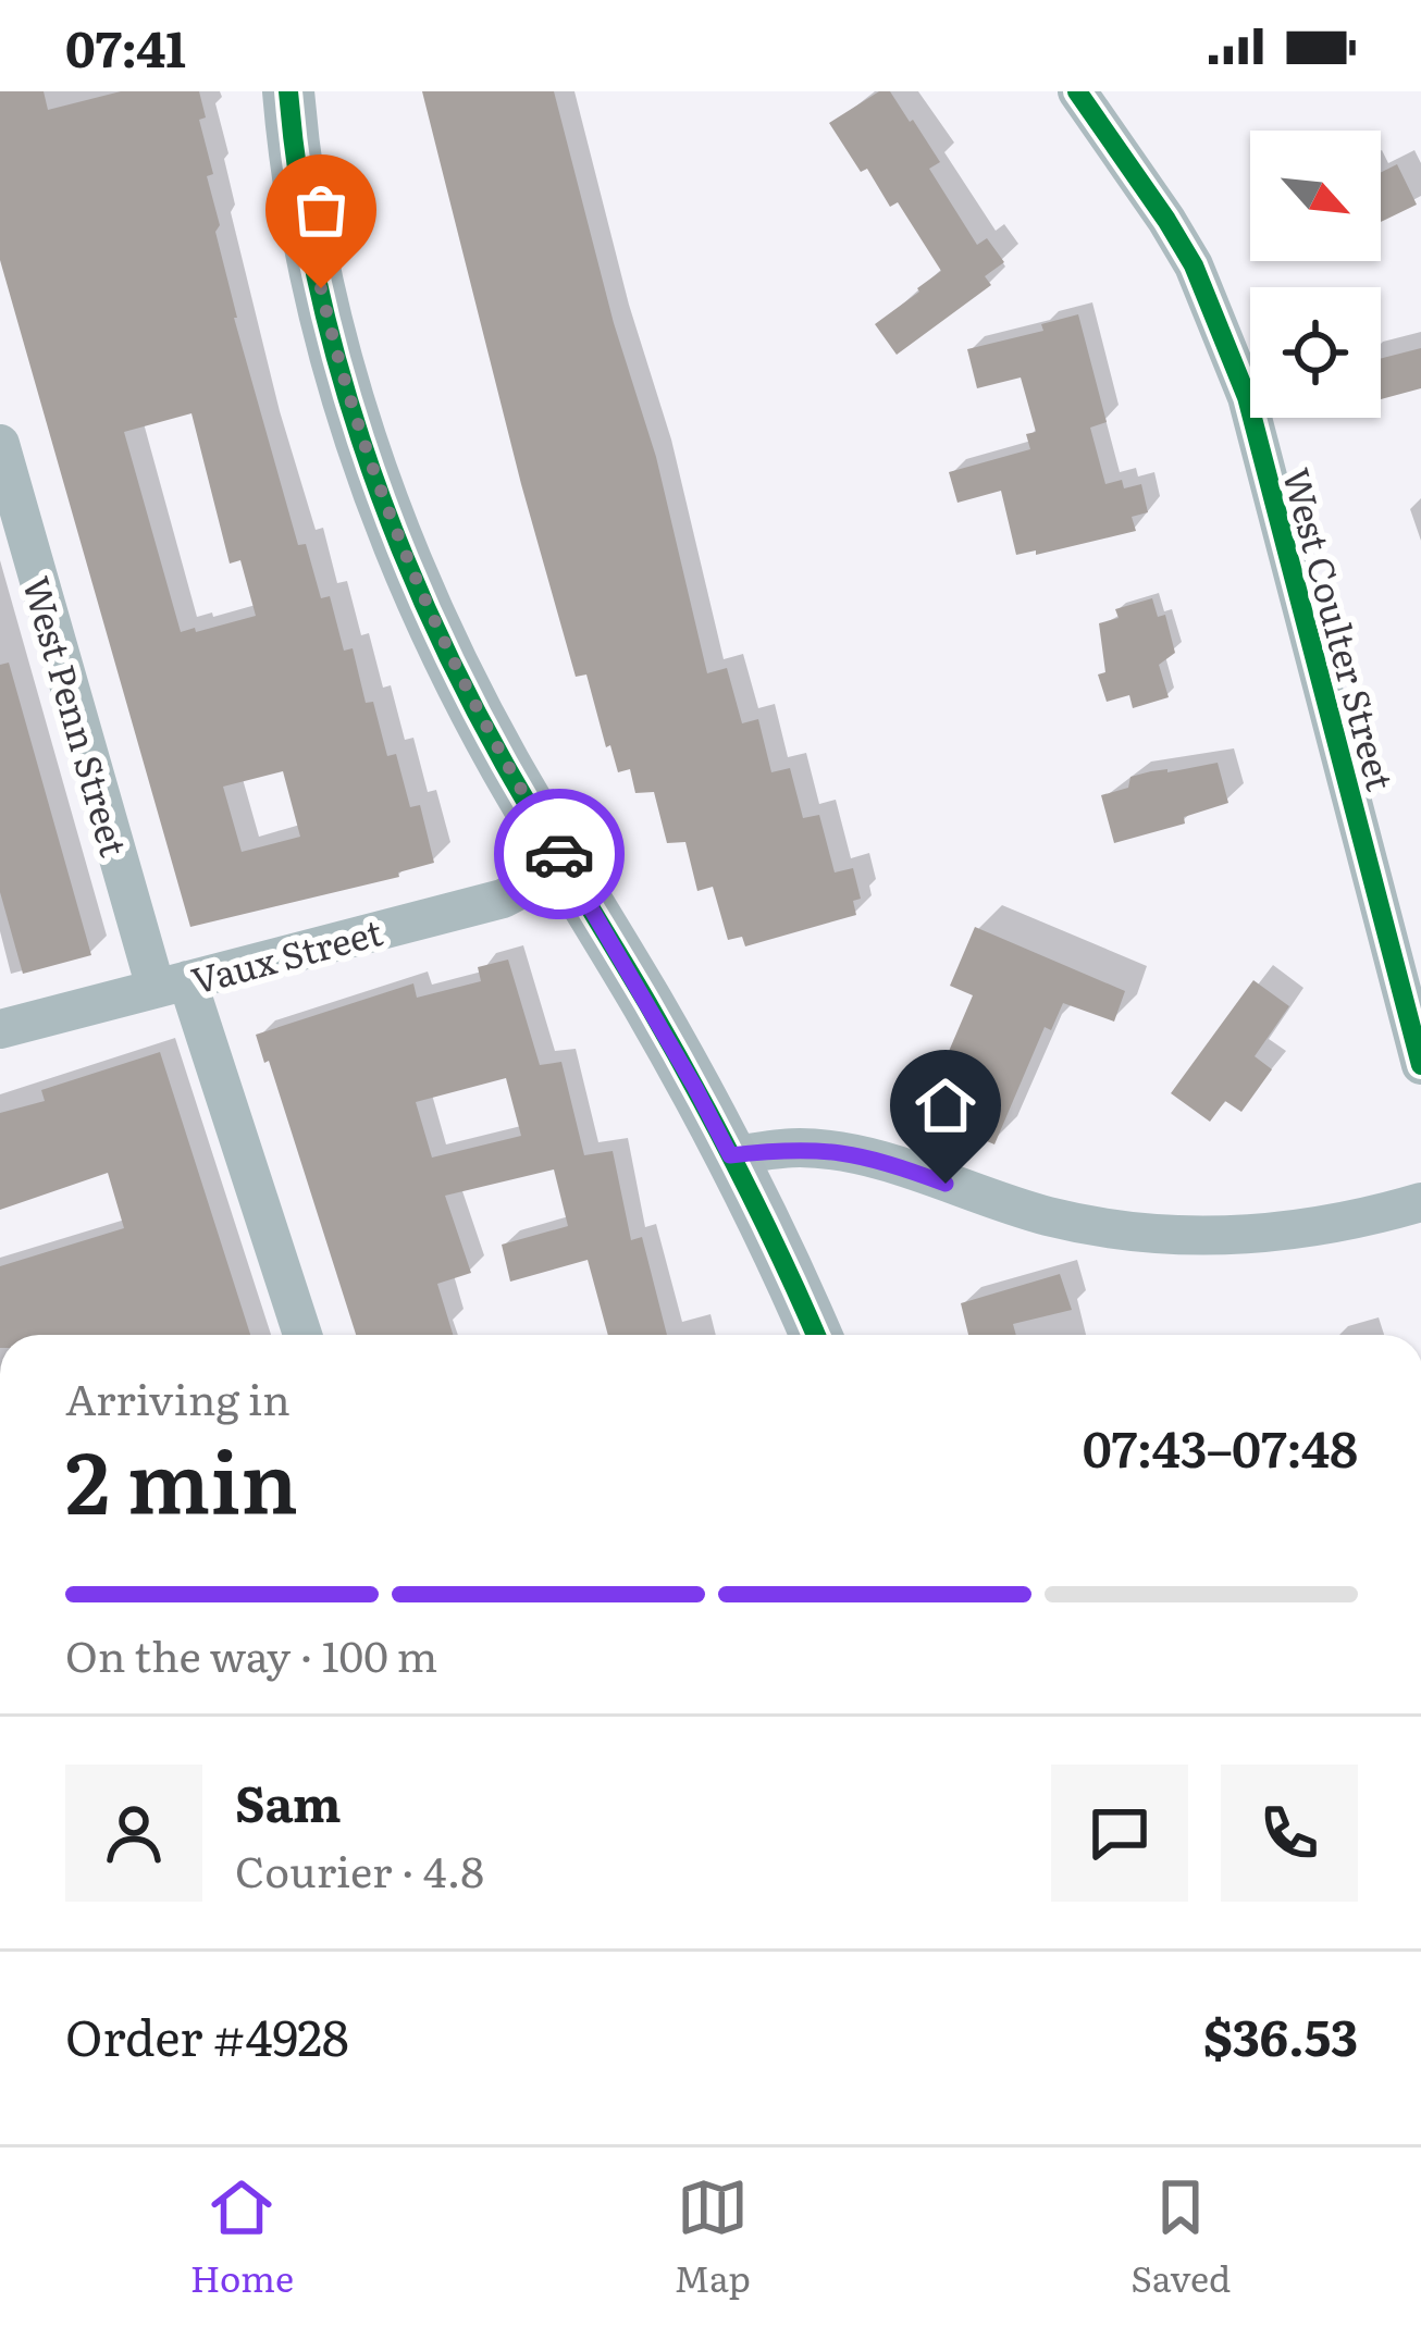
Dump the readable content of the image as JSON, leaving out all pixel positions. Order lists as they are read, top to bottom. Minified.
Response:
{"streets":{"street":["West Coulter Street","West Penn Street","Vaux Street"]},"crossings":[["West Penn Street","Vaux Street"]],"north":"bottom right","page":{"status":"07:41","heading":["2 min","Arriving in","07:43–07:48"],"panel":["Sam","Courier · 4.8","Order #4928","$36.53"],"bar":"On the way · 100 m","tabs":["Home","Map","Saved"]}}
